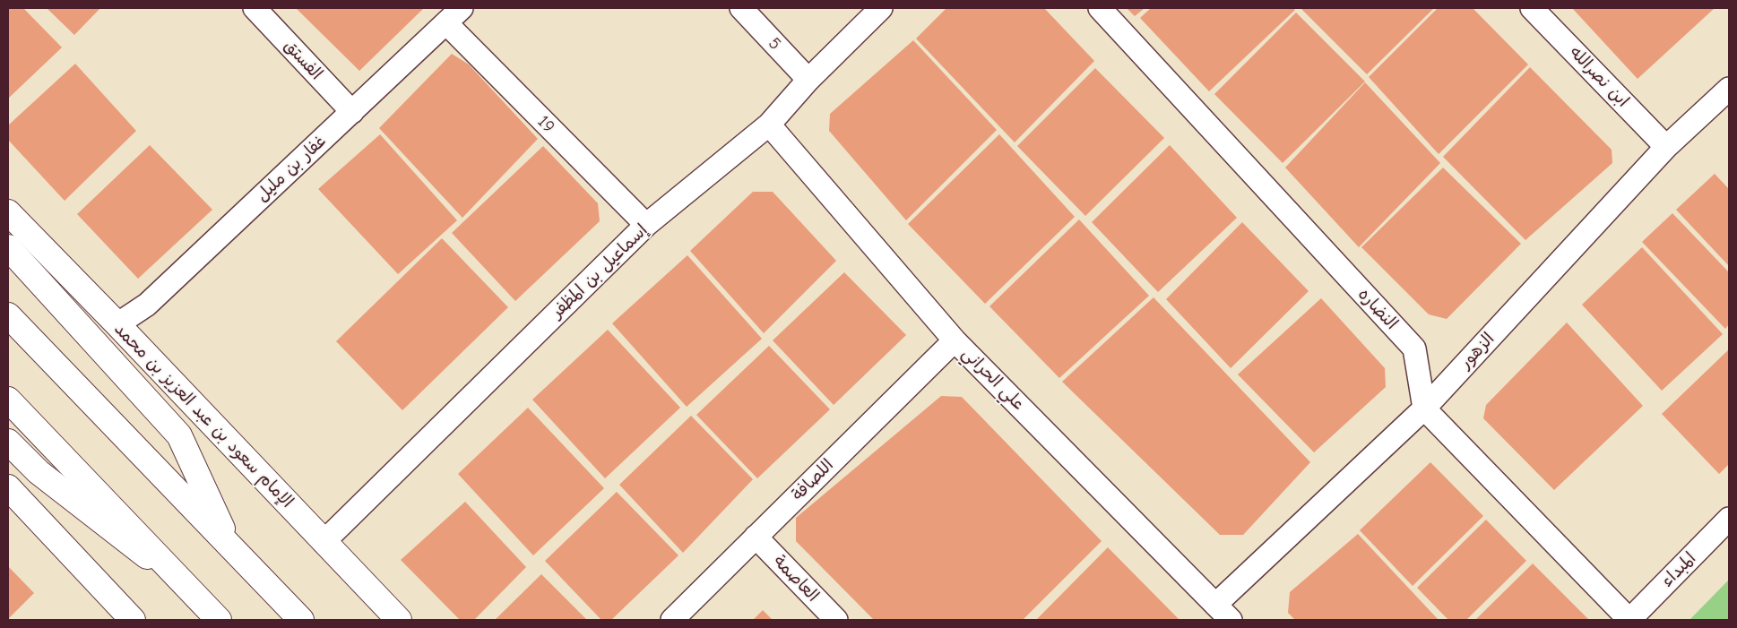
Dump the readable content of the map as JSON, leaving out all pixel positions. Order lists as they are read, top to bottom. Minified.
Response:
{"streets":{"main road":["الإمام سعود بن عبد العزيز بن محمد"],"street":["5","الفستق","ابن نصرالله","19","غفار بن مليل","إسماعيل بن المظفر","النضاره","الزهور","علي الحراني","اللصافة","المبداء","العاصمة"]},"crossings":[["5","إسماعيل بن المظفر"],["الفستق","غفار بن مليل"],["ابن نصرالله","الزهور"],["19","غفار بن مليل"],["19","إسماعيل بن المظفر"],["غفار بن مليل","الإمام سعود بن عبد العزيز بن محمد"],["إسماعيل بن المظفر","علي الحراني"],["إسماعيل بن المظفر","الإمام سعود بن عبد العزيز بن محمد"],["النضاره","الزهور"],["الزهور","علي الحراني"],["علي الحراني","اللصافة"],["اللصافة","العاصمة"]]}
